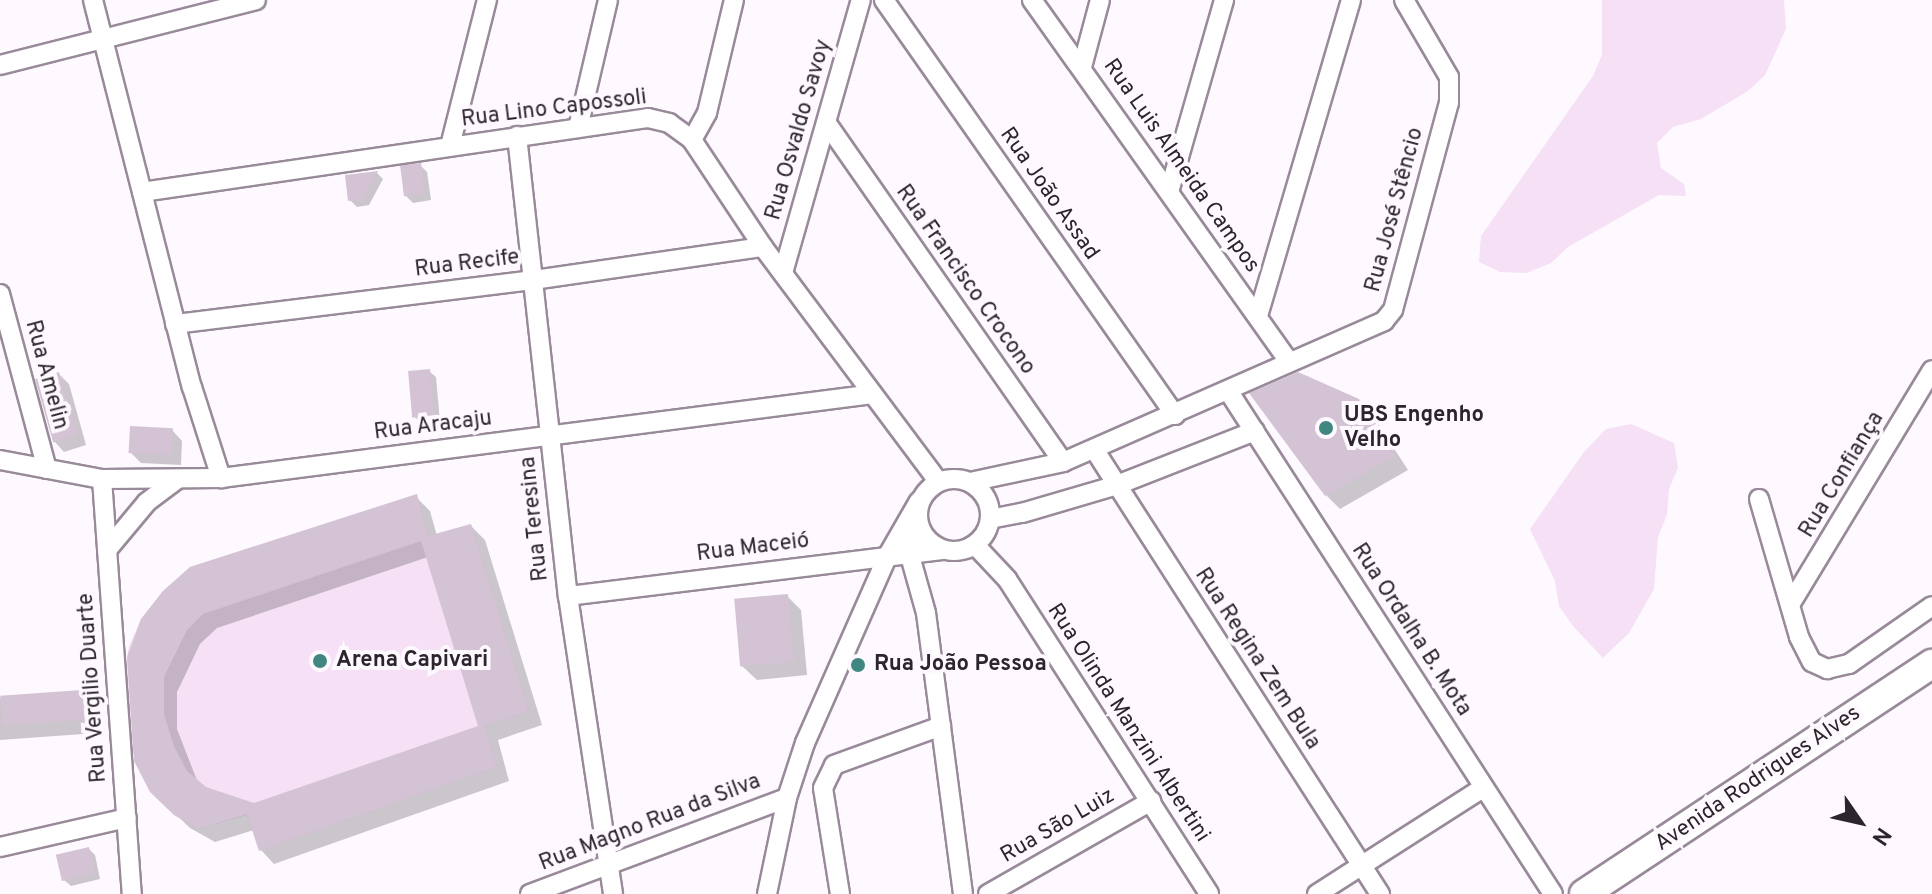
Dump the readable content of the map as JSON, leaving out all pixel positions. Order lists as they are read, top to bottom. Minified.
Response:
{"streets":{"main road":["Avenida Rodrigues Alves"],"street":["Rua Lino Capossoli","Rua Osvaldo Savoy","Rua Luis Almeida Campos","Rua João Assad","Rua José Stêncio","Rua Recife","Rua Francisco Crocono","Rua Amelin","Rua Aracaju","Rua Confiança","Rua Teresina","Rua Maceió","Rua Ordalha B. Mota","Rua Regina Zem Bula","Rua Vergilio Duarte","Rua Olinda Manzini Albertini","Rua Magno Rua da Silva","Rua São Luiz"]},"crossings":[["Rua Lino Capossoli","Rua Osvaldo Savoy"],["Rua Lino Capossoli","Rua José Stêncio"],["Rua Lino Capossoli","Rua Recife"],["Rua Lino Capossoli","Rua Aracaju"],["Rua Lino Capossoli","Rua Teresina"],["Rua Lino Capossoli","Rua Maceió"],["Rua Lino Capossoli","Rua Olinda Manzini Albertini"],["Rua Osvaldo Savoy","Rua Francisco Crocono"],["Rua Luis Almeida Campos","Rua José Stêncio"],["Rua João Assad","Rua José Stêncio"],["Rua José Stêncio","Rua Francisco Crocono"],["Rua José Stêncio","Rua Maceió"],["Rua José Stêncio","Rua Ordalha B. Mota"],["Rua José Stêncio","Rua Regina Zem Bula"],["Rua José Stêncio","Rua Olinda Manzini Albertini"],["Rua Recife","Rua Teresina"],["Rua Amelin","Rua Aracaju"],["Rua Aracaju","Rua Teresina"],["Rua Aracaju","Rua Vergilio Duarte"],["Rua Teresina","Rua Maceió"],["Rua Teresina","Rua Magno Rua da Silva"],["Rua Maceió","Rua Olinda Manzini Albertini"],["Rua Olinda Manzini Albertini","Rua São Luiz"]],"places":["UBS Engenho Velho","Arena Capivari","Rua João Pessoa"],"north":"bottom right"}
